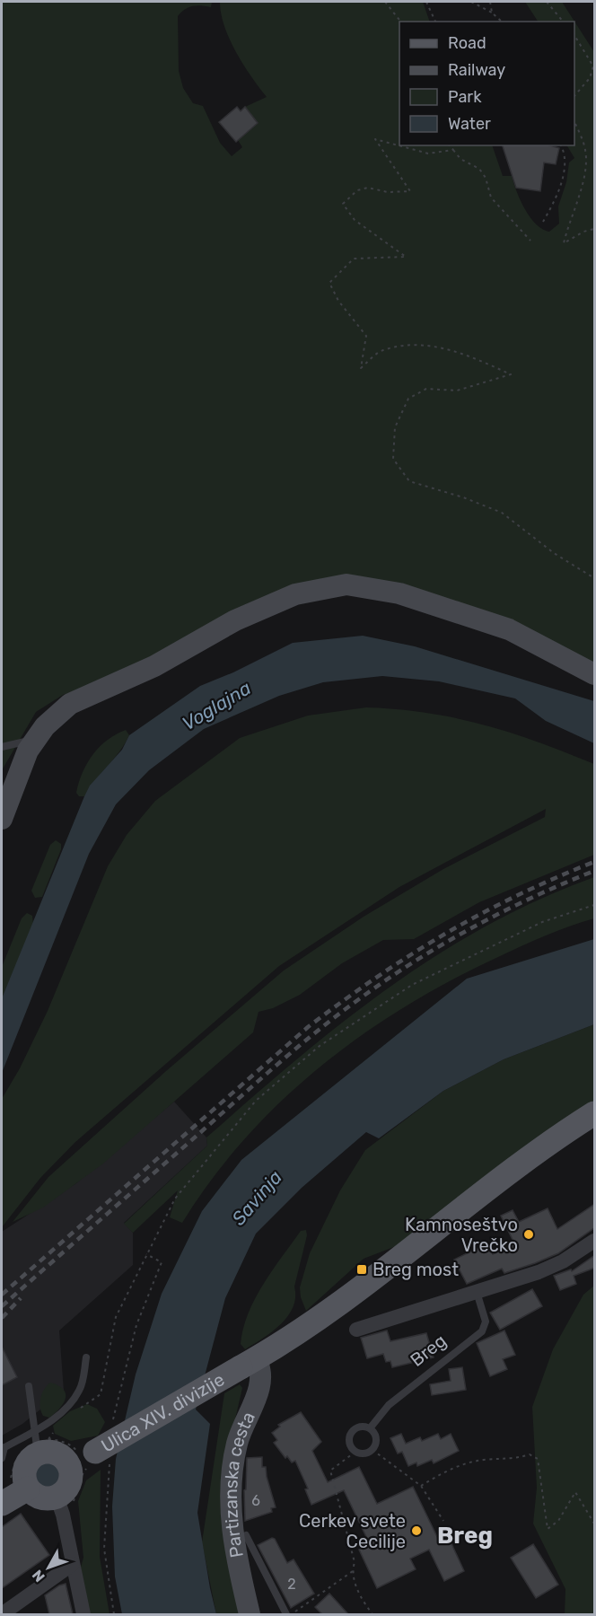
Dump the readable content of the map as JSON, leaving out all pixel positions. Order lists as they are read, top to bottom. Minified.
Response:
{"streets":{"main road":["Ulica XIV. divizije"],"street":["Breg","Partizanska cesta"]},"crossings":[["Ulica XIV. divizije","Partizanska cesta"]],"districts":["Breg"],"water":["Voglajna","Savinja"],"places":{"other":["Kamnoseštvo Vrečko","Cerkev svete Cecilije"],"transit":["Breg most"]},"house_numbers":["6","2"],"legend":["Road","Railway","Park","Water"],"north":"bottom left"}
